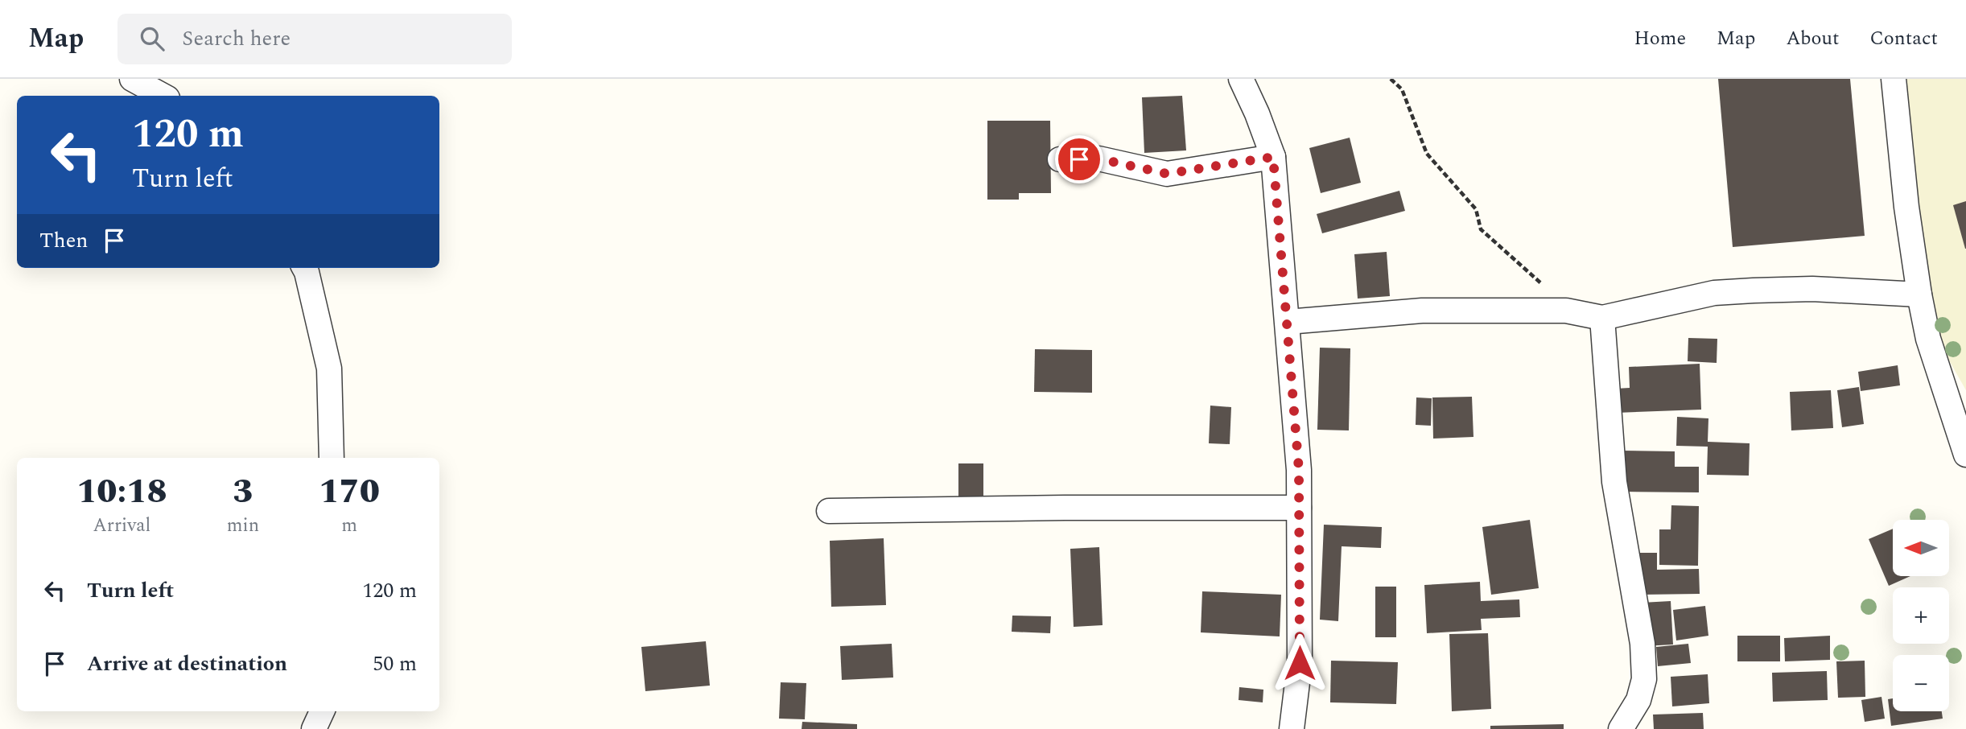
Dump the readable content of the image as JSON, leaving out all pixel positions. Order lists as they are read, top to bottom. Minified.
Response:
{"north":"left","page":{"header":"Map","search":"Search here","nav":["Home","Map","About","Contact"],"turn":["120 m","Turn left"],"then":"Then","eta":["10:18","Arrival","3","min","170","m"],"map_buttons":["+","−"],"list":[{"name":"Turn left","value":"120 m"},{"name":"Arrive at destination","value":"50 m"}]}}
